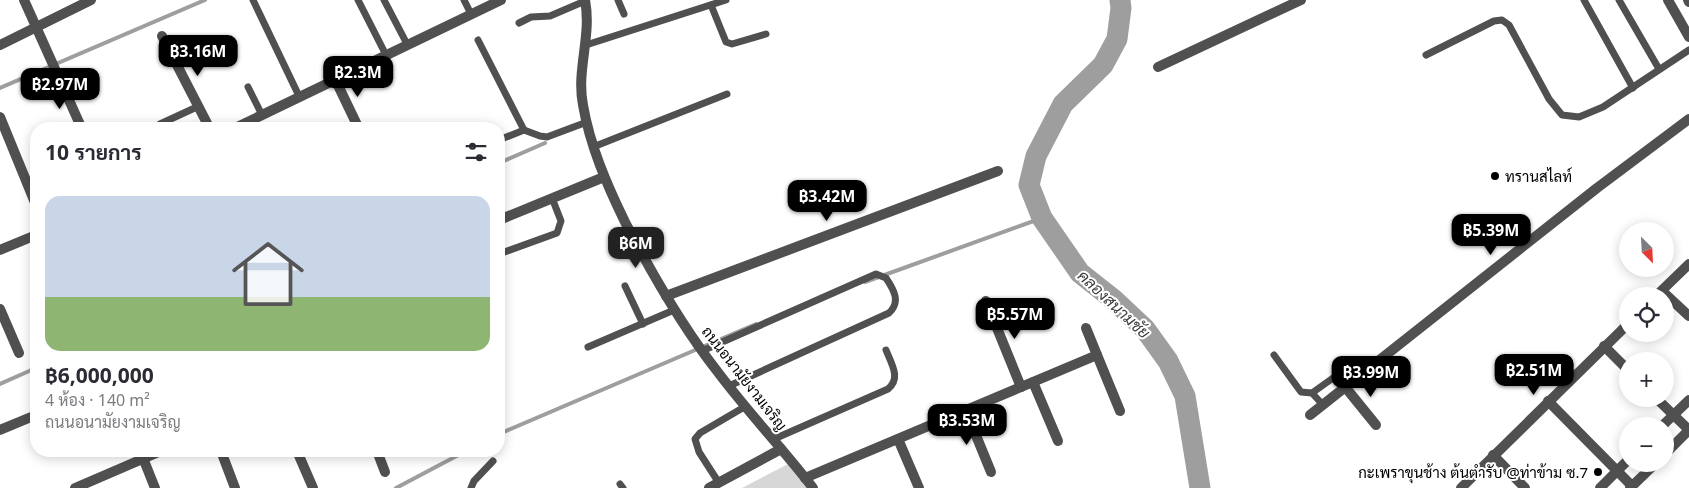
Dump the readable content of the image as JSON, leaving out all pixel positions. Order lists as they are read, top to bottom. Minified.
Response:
{"streets":{"street":["ถนนอนามัยงามเจริญ"]},"water":["คลองสนามชัย"],"places":["ทรานสไลท์","กะเพราขุนช้าง ต้นตำรับ @ท่าข้าม ซ.7"],"north":"bottom right","page":{"price":["฿3.16M","฿2.3M","฿2.97M","฿3.42M","฿5.39M","฿6M","฿5.57M","฿2.51M","฿3.99M","฿3.53M"],"heading":"10 รายการ","list":[{"name":"฿6,000,000","note":"4 ห้อง · 140 m² · ถนนอนามัยงามเจริญ"}],"map_buttons":["+","−"]}}
